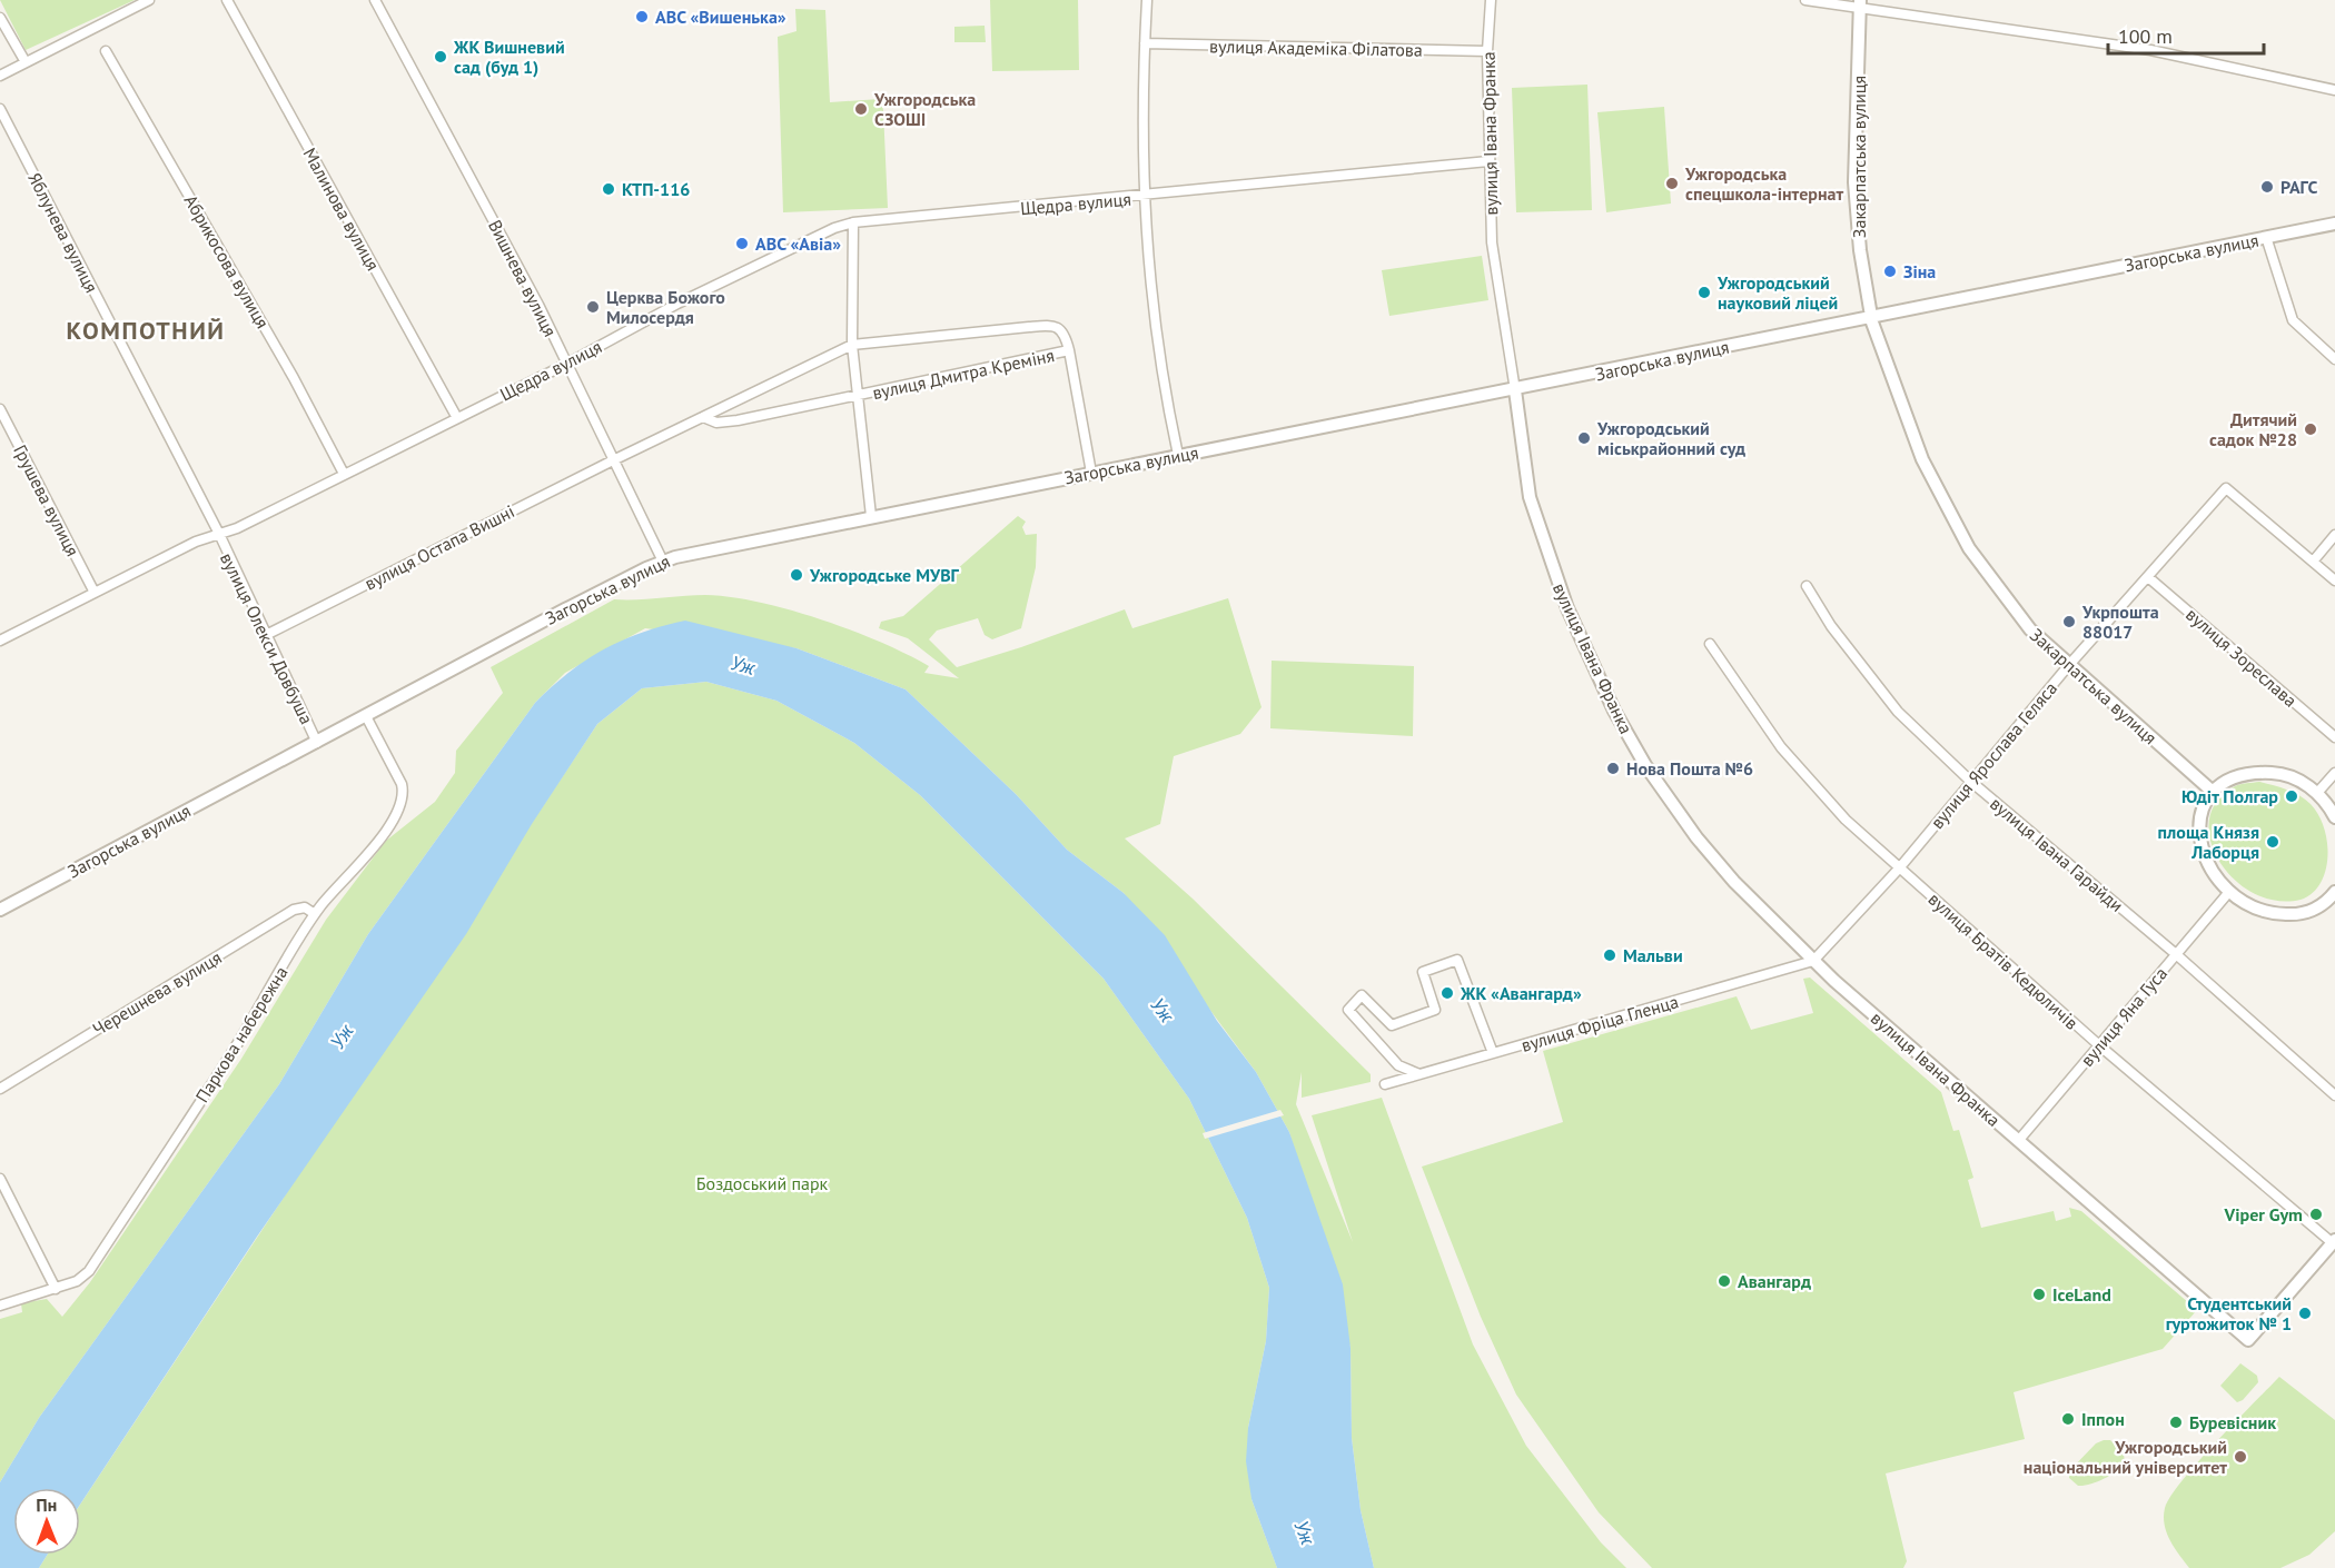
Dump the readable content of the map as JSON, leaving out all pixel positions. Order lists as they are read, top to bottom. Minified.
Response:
{"streets":{"street":["вулиця Академіка Філатова","вулиця Івана Франка","Закарпатська вулиця","Щедра вулиця","Малинова вулиця","Яблунева вулиця","Загорська вулиця","Абрикосова вулиця","Вишнева вулиця","вулиця Дмитра Креміня","Грушева вулиця","вулиця Остапа Вишні","вулиця Олекси Довбуша","вулиця Зореслава","вулиця Ярослава Геляса","вулиця Івана Гарайди","вулиця Братів Кедюличів","Черешнева вулиця","вулиця Яна Гуса","вулиця Фріца Гленца","Паркова набережна"]},"crossings":[["вулиця Академіка Філатова","вулиця Івана Франка"],["вулиця Івана Франка","Щедра вулиця"],["вулиця Івана Франка","Загорська вулиця"],["вулиця Івана Франка","вулиця Ярослава Геляса"],["вулиця Івана Франка","вулиця Братів Кедюличів"],["вулиця Івана Франка","вулиця Яна Гуса"],["вулиця Івана Франка","вулиця Фріца Гленца"],["Закарпатська вулиця","Загорська вулиця"],["Закарпатська вулиця","вулиця Ярослава Геляса"],["Щедра вулиця","Малинова вулиця"],["Щедра вулиця","Яблунева вулиця"],["Щедра вулиця","Абрикосова вулиця"],["Щедра вулиця","Вишнева вулиця"],["Щедра вулиця","Грушева вулиця"],["Щедра вулиця","вулиця Олекси Довбуша"],["Яблунева вулиця","вулиця Олекси Довбуша"],["Загорська вулиця","Вишнева вулиця"],["Загорська вулиця","вулиця Дмитра Креміня"],["Загорська вулиця","вулиця Олекси Довбуша"],["Загорська вулиця","Паркова набережна"],["Вишнева вулиця","вулиця Остапа Вишні"],["вулиця Дмитра Креміня","вулиця Остапа Вишні"],["вулиця Остапа Вишні","вулиця Олекси Довбуша"],["вулиця Зореслава","вулиця Ярослава Геляса"],["вулиця Ярослава Геляса","вулиця Івана Гарайди"],["вулиця Ярослава Геляса","вулиця Братів Кедюличів"],["вулиця Ярослава Геляса","вулиця Фріца Гленца"],["вулиця Івана Гарайди","вулиця Яна Гуса"],["вулиця Братів Кедюличів","вулиця Яна Гуса"],["Черешнева вулиця","Паркова набережна"]],"districts":["КОМПОТНИЙ"],"water":["Уж"],"parks":["Боздоський парк"],"places":["ABC «Вишенька»","ЖК Вишневий сад (буд 1)","Ужгородська СЗОШІ","Ужгородська спецшкола-інтернат","РАГС","КТП-116","ABC «Авіа»","Зіна","Ужгородський науковий ліцей","Церква Божого Милосердя","Дитячий садок №28","Ужгородський міськрайонний суд","Ужгородське МУВГ","Укрпошта 88017","Нова Пошта №6","Юдіт Полгар","площа Князя Лаборця","Мальви","ЖК «Авангард»","Viper Gym","Авангард","IceLand","Студентський гуртожиток № 1","Іппон","Буревісник","Ужгородський національний університет"],"scale_bar":"100 m","north":"top"}
